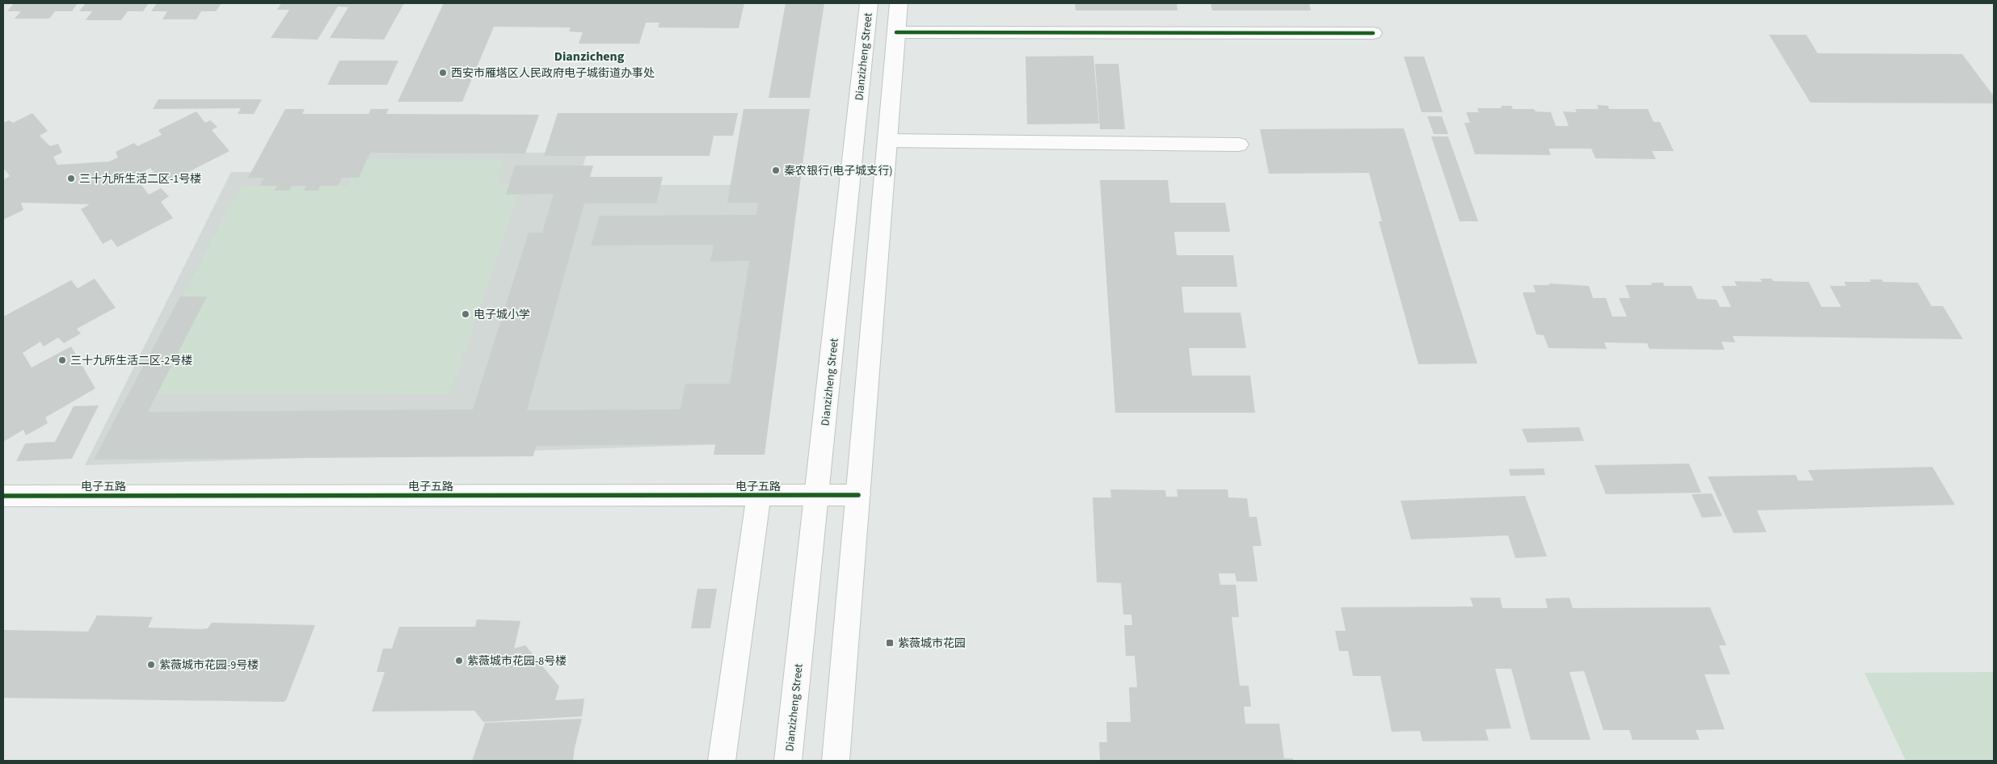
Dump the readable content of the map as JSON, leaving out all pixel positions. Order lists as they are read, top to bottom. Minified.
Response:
{"streets":{"street":["Dianzizheng Street","电子五路"]},"crossings":[["Dianzizheng Street","电子五路"]],"districts":["Dianzicheng"],"places":{"other":["西安市雁塔区人民政府电子城街道办事处","秦农银行(电子城支行)","三十九所生活二区-1号楼","电子城小学","三十九所生活二区-2号楼","紫薇城市花园-8号楼","紫薇城市花园-9号楼"],"transit":["紫薇城市花园"]}}
